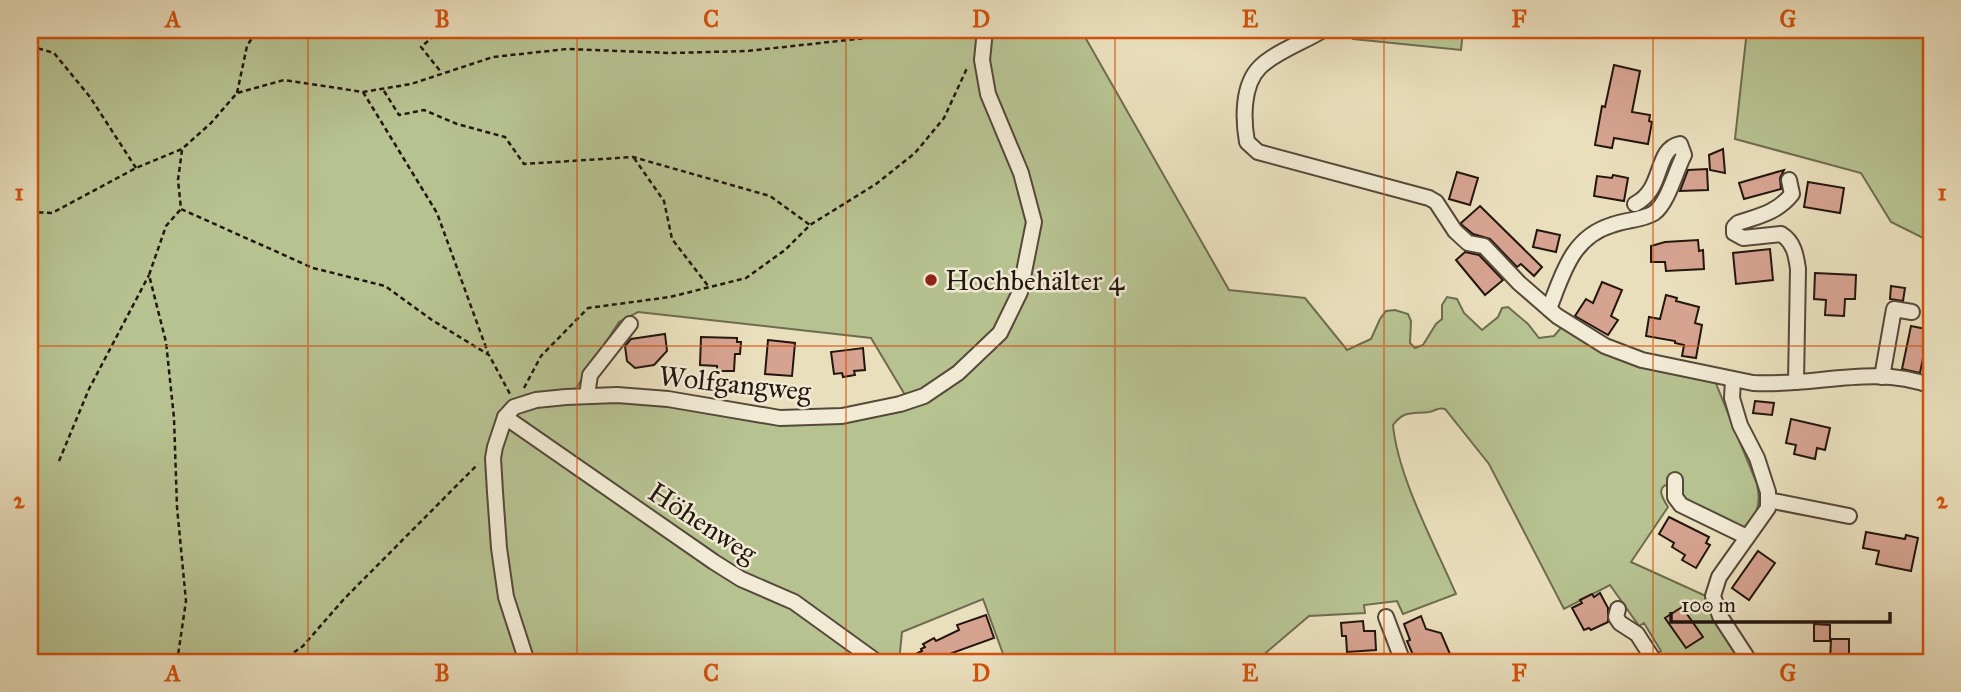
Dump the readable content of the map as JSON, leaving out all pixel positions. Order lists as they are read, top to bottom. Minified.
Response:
{"streets":{"street":["Wolfgangweg","Höhenweg"]},"crossings":[["Wolfgangweg","Höhenweg"]],"places":["Hochbehälter 4"],"scale_bar":"100 m","grid":{"columns":["A","B","C","D","E","F","G"],"rows":["1","2"]}}
